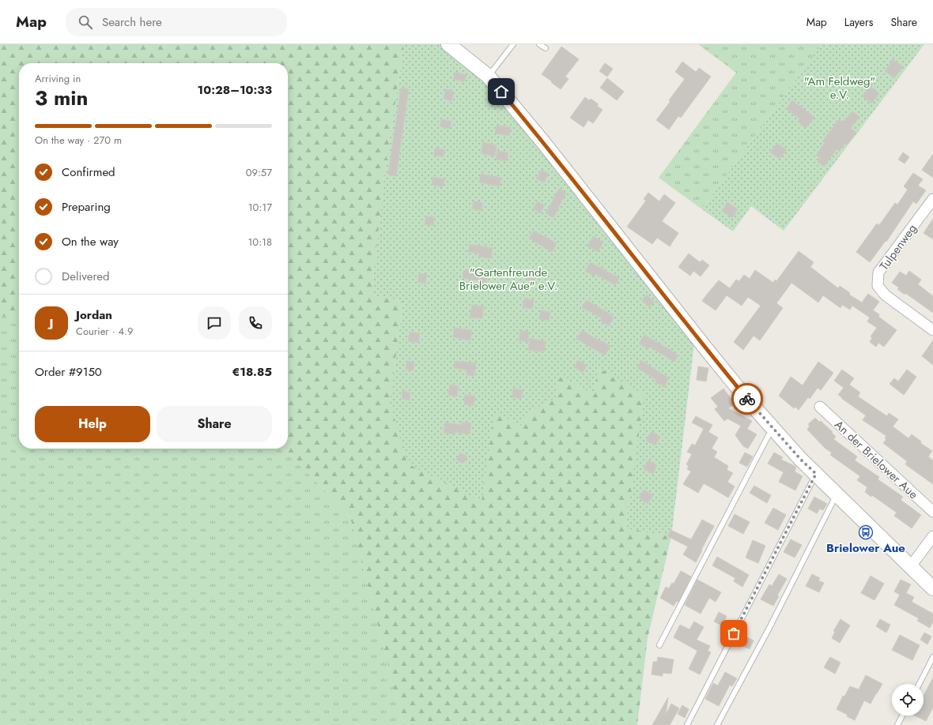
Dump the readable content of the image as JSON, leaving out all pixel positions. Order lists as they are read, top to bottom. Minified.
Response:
{"streets":{"street":["Tulpenweg","An der Brielower Aue"]},"parks":["\"Am Feldweg\" e.V.","\"Gartenfreunde Brielower Aue\" e.V."],"places":{"bus stop":["Brielower Aue"]},"page":{"header":"Map","search":"Search here","nav":["Map","Layers","Share"],"heading":["3 min","Arriving in","10:28–10:33"],"panel":["Jordan","Courier · 4.9","Order #9150","€18.85"],"bar":"On the way · 270 m","list":[["Confirmed","09:57"],["Preparing","10:17"],["On the way","10:18"],"Delivered"],"round":"J","buttons":["Help","Share"]}}
